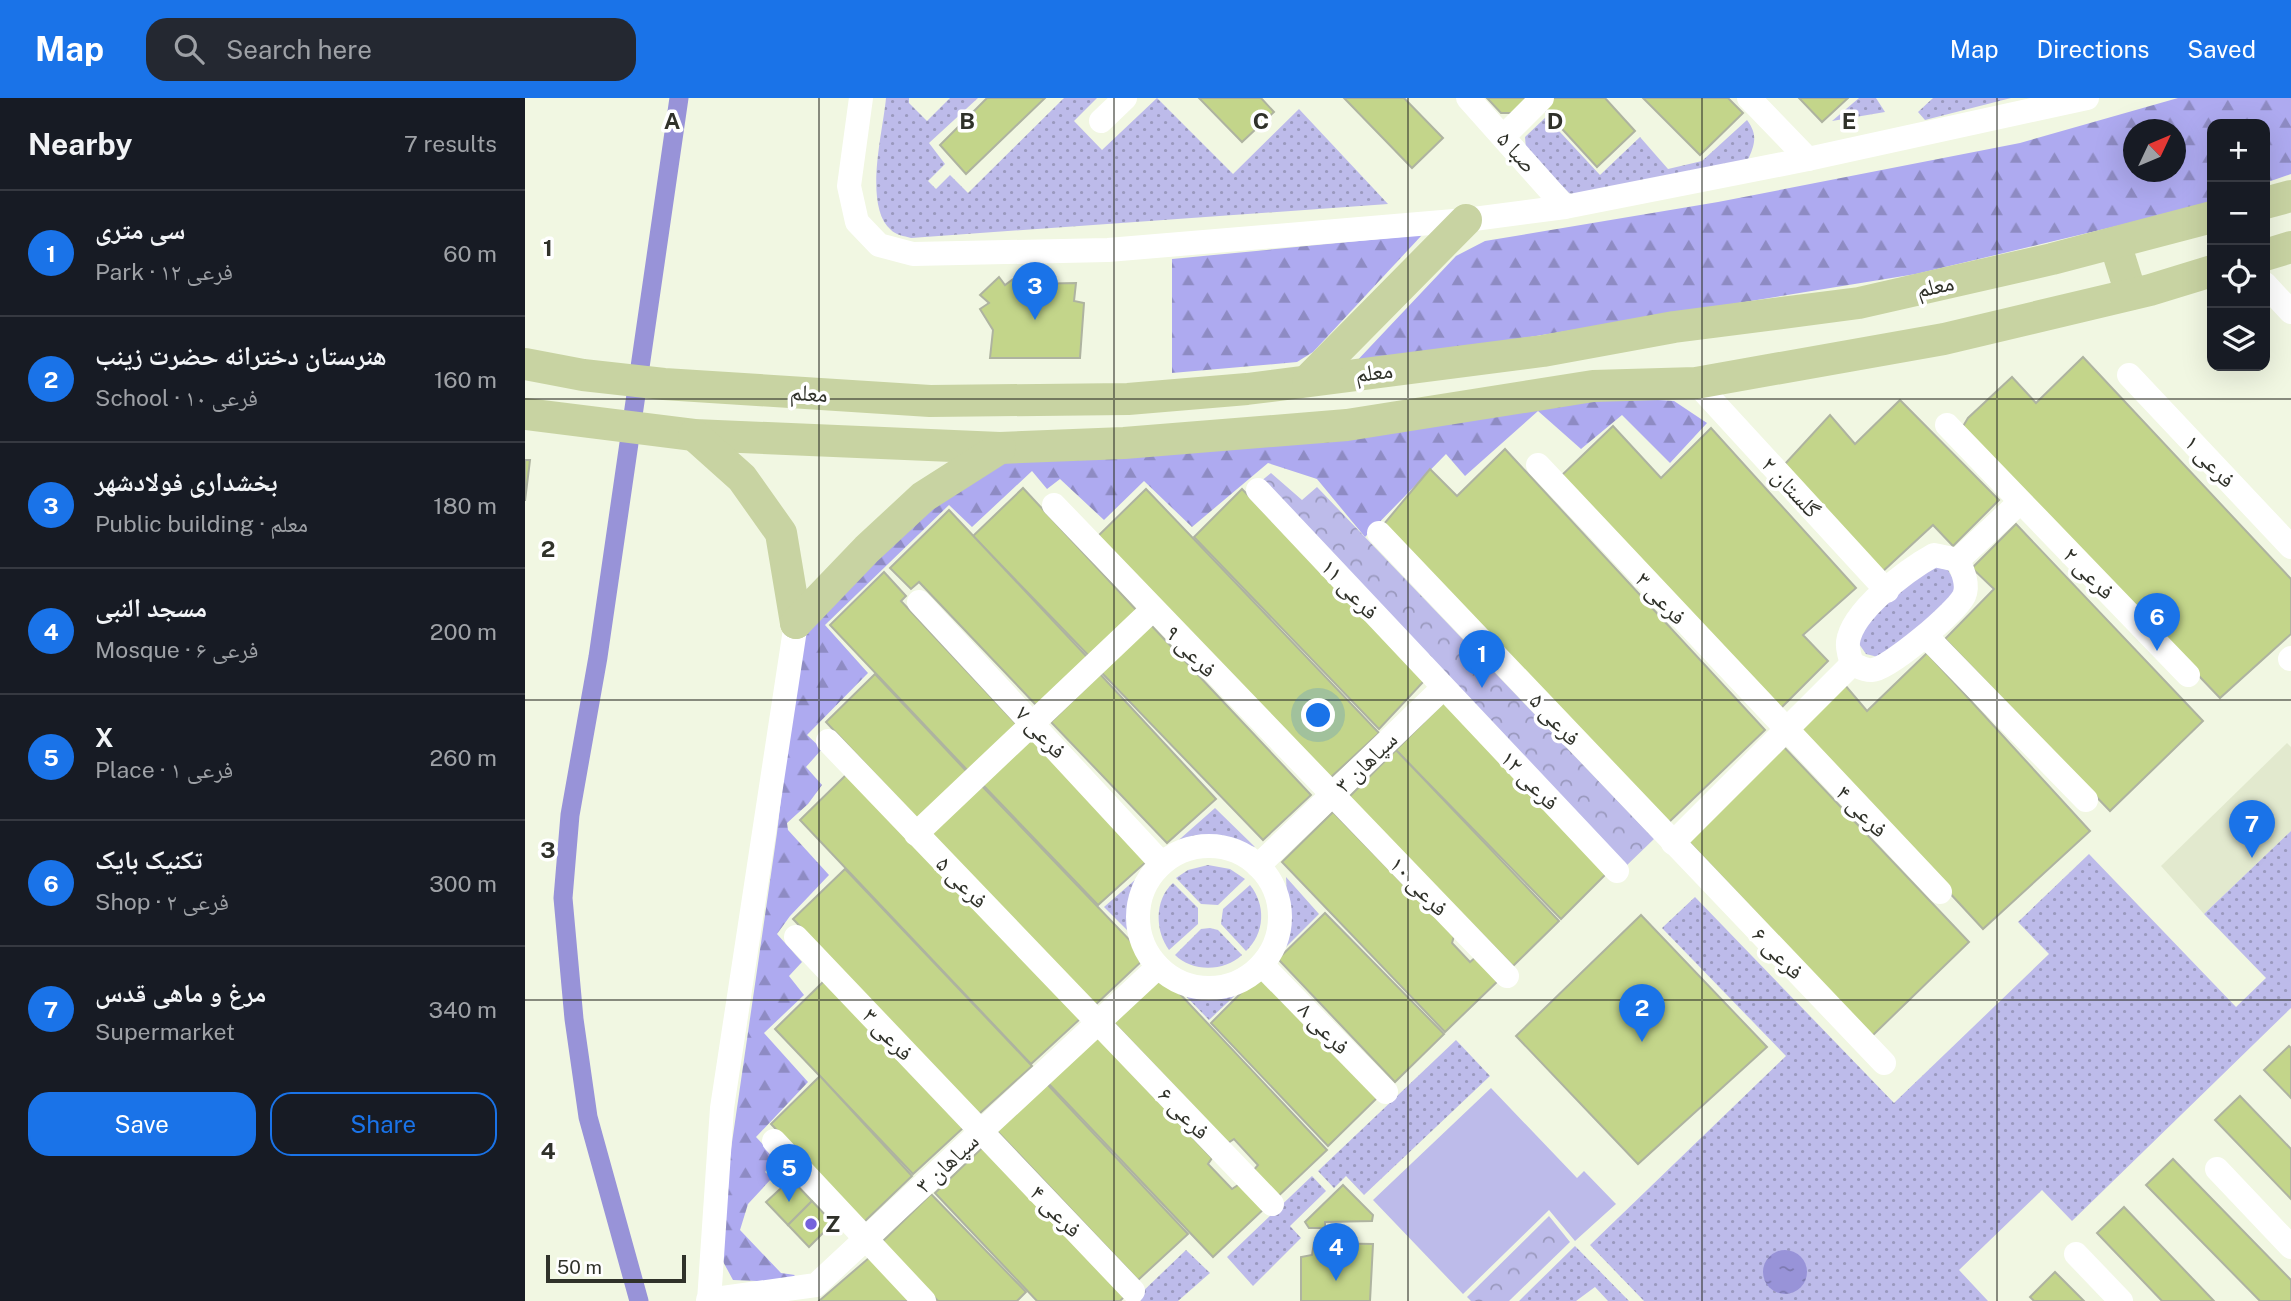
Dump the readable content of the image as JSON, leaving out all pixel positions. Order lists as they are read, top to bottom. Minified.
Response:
{"streets":{"main road":["معلم"],"street":["صبا ۵","فرعی ۱","گلستان ۲","فرعی ۲","فرعی ۱۱","فرعی ۳","فرعی ۹","فرعی ۵","فرعی ۷","سپاهان ۳","فرعی ۱۲","فرعی ۴","فرعی ۱۰","فرعی ۶","فرعی ۸"]},"crossings":[["معلم","گلستان ۲"],["فرعی ۱۱","سپاهان ۳"],["فرعی ۱۱","فرعی ۱۲"],["فرعی ۳","سپاهان ۳"],["فرعی ۳","فرعی ۴"],["فرعی ۹","سپاهان ۳"],["فرعی ۹","فرعی ۱۰"],["فرعی ۵","سپاهان ۳"],["فرعی ۵","فرعی ۶"],["فرعی ۷","سپاهان ۳"],["فرعی ۷","فرعی ۸"],["سپاهان ۳","فرعی ۱۲"],["سپاهان ۳","فرعی ۴"],["سپاهان ۳","فرعی ۱۰"],["سپاهان ۳","فرعی ۶"],["سپاهان ۳","فرعی ۸"]],"places":["Z"],"scale_bar":"50 m","north":"top right","page":{"header":"Map","search":"Search here","nav":["Map","Directions","Saved"],"heading":["Nearby","7 results"],"map_buttons":["+","−"],"list":[{"mark":"1","name":"سی متری","note":"Park · فرعی ۱۲","value":"60 m"},{"mark":"2","name":"هنرستان دخترانه حضرت زینب","note":"School · فرعی ۱۰","value":"160 m"},{"mark":"3","name":"بخشداری فولادشهر","note":"Public building · معلم","value":"180 m"},{"mark":"4","name":"مسجد النبی","note":"Mosque · فرعی ۶","value":"200 m"},{"mark":"5","name":"X","note":"Place · فرعی ۱","value":"260 m"},{"mark":"6","name":"تکنیک بایک","note":"Shop · فرعی ۲","value":"300 m"},{"mark":"7","name":"مرغ و ماهی قدس","note":"Supermarket","value":"340 m"}],"pins":["3","6","1","7","2","5","4"],"buttons":["Save","Share"],"scale":"50 m"},"grid":{"columns":["A","B","C","D","E"],"rows":["1","2","3","4"]}}
